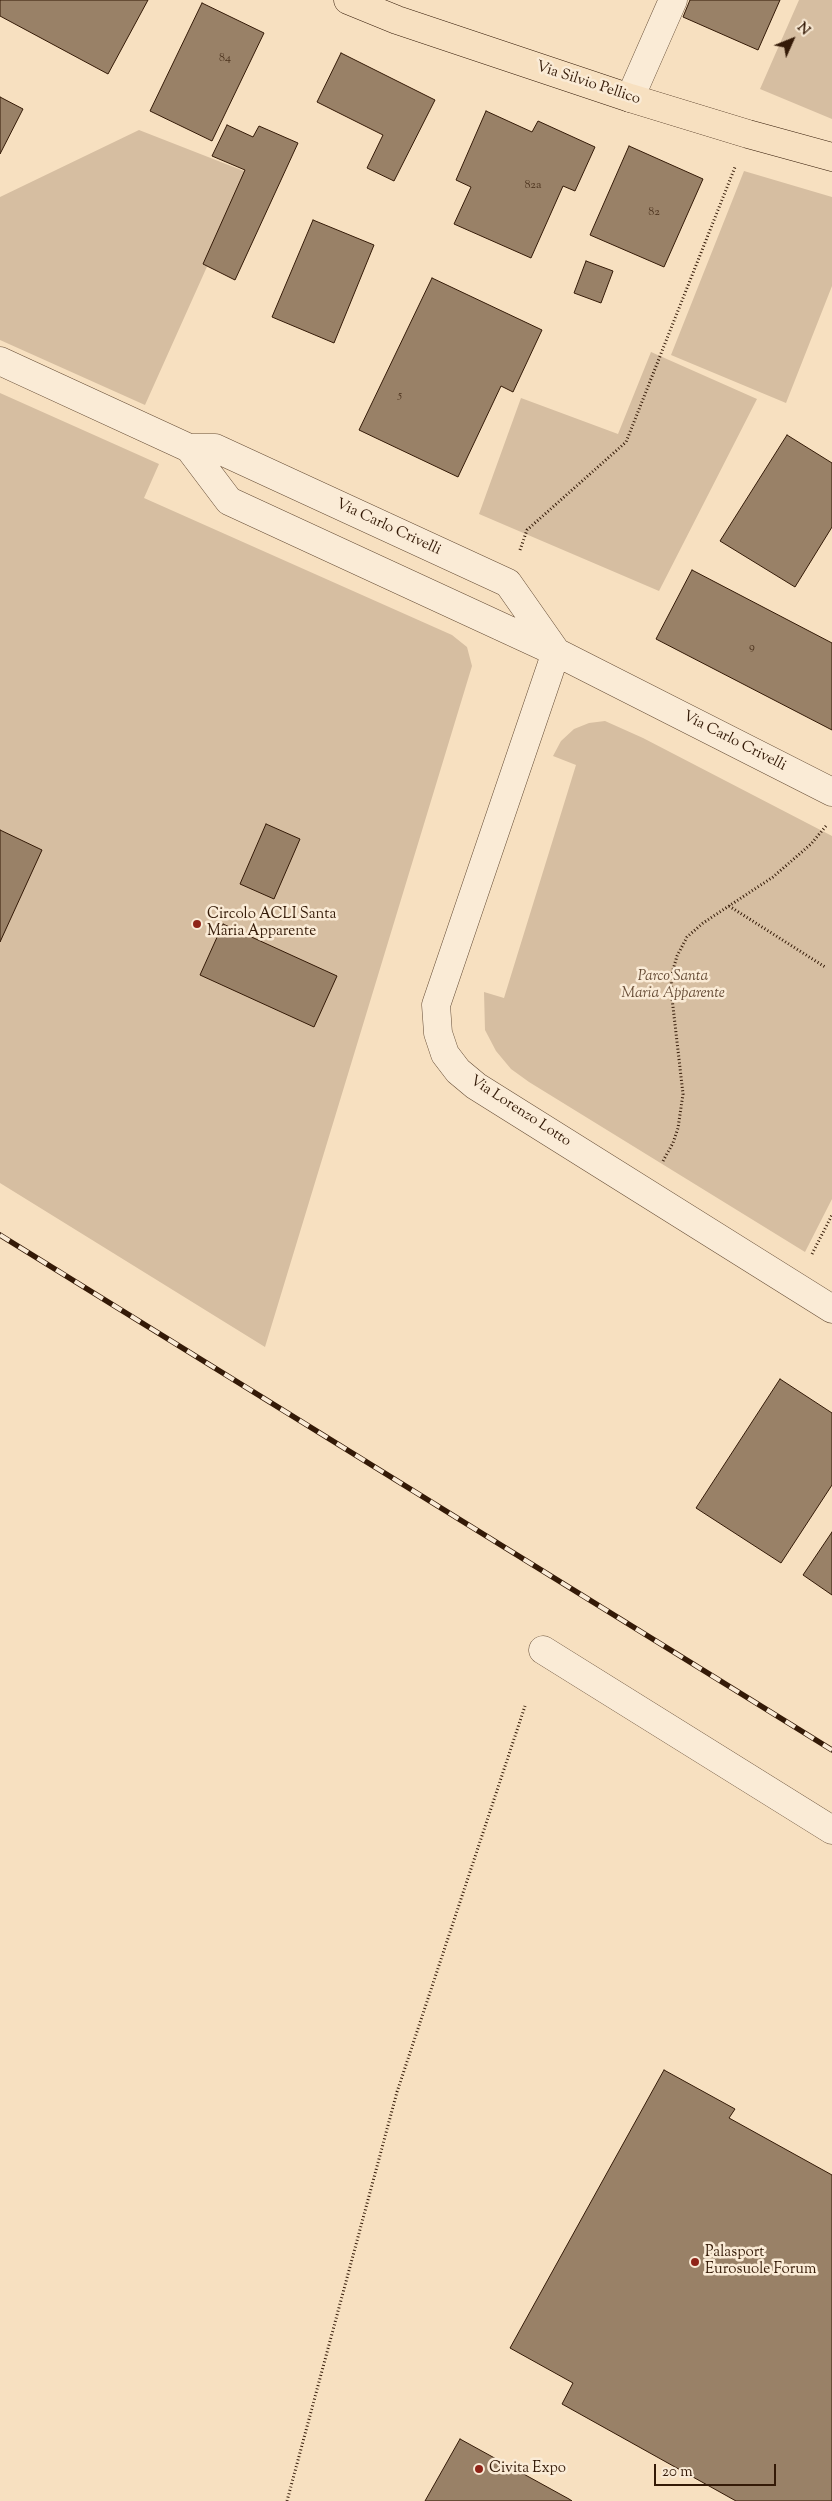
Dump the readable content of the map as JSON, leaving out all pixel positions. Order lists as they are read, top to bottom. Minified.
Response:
{"streets":{"main road":["Via Silvio Pellico"],"street":["Via Carlo Crivelli","Via Lorenzo Lotto"]},"crossings":[["Via Carlo Crivelli","Via Lorenzo Lotto"]],"parks":["Parco Santa Maria Apparente"],"places":["Circolo ACLI Santa Maria Apparente","Palasport Eurosuole Forum","Civita Expo"],"house_numbers":["84","82a","82","5","9"],"scale_bar":"20 m","north":"top right"}
